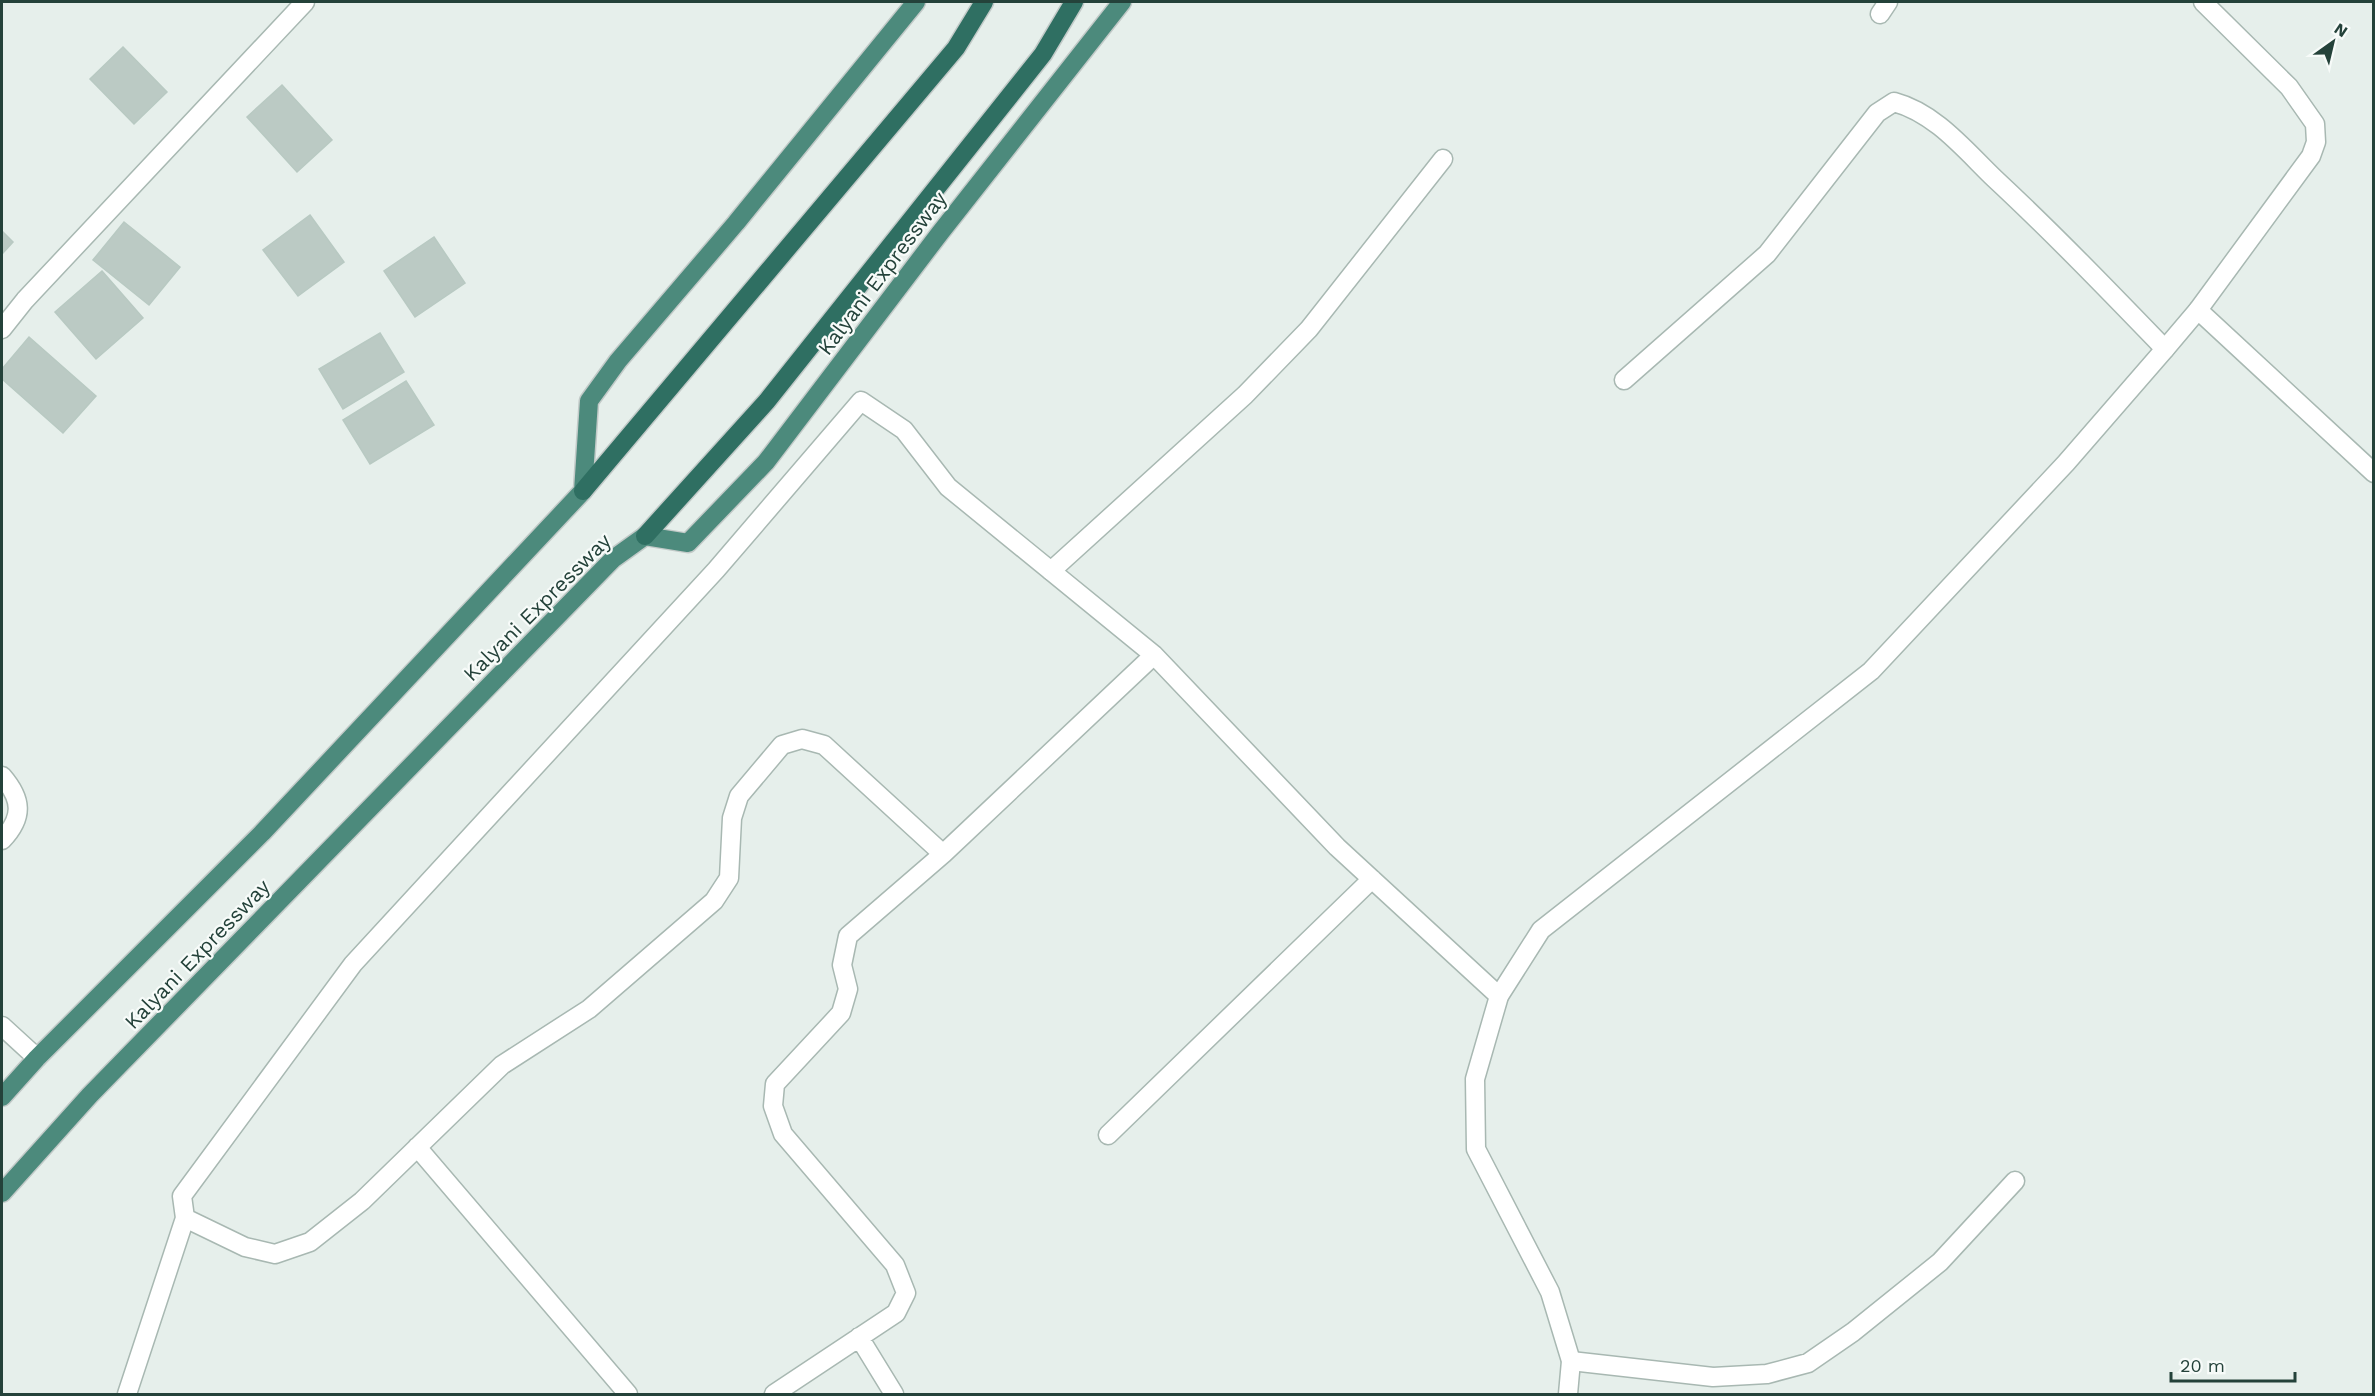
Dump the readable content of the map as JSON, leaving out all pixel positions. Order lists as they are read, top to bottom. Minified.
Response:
{"streets":{"highway":["Kalyani Expressway"]},"scale_bar":"20 m","north":"top right"}
